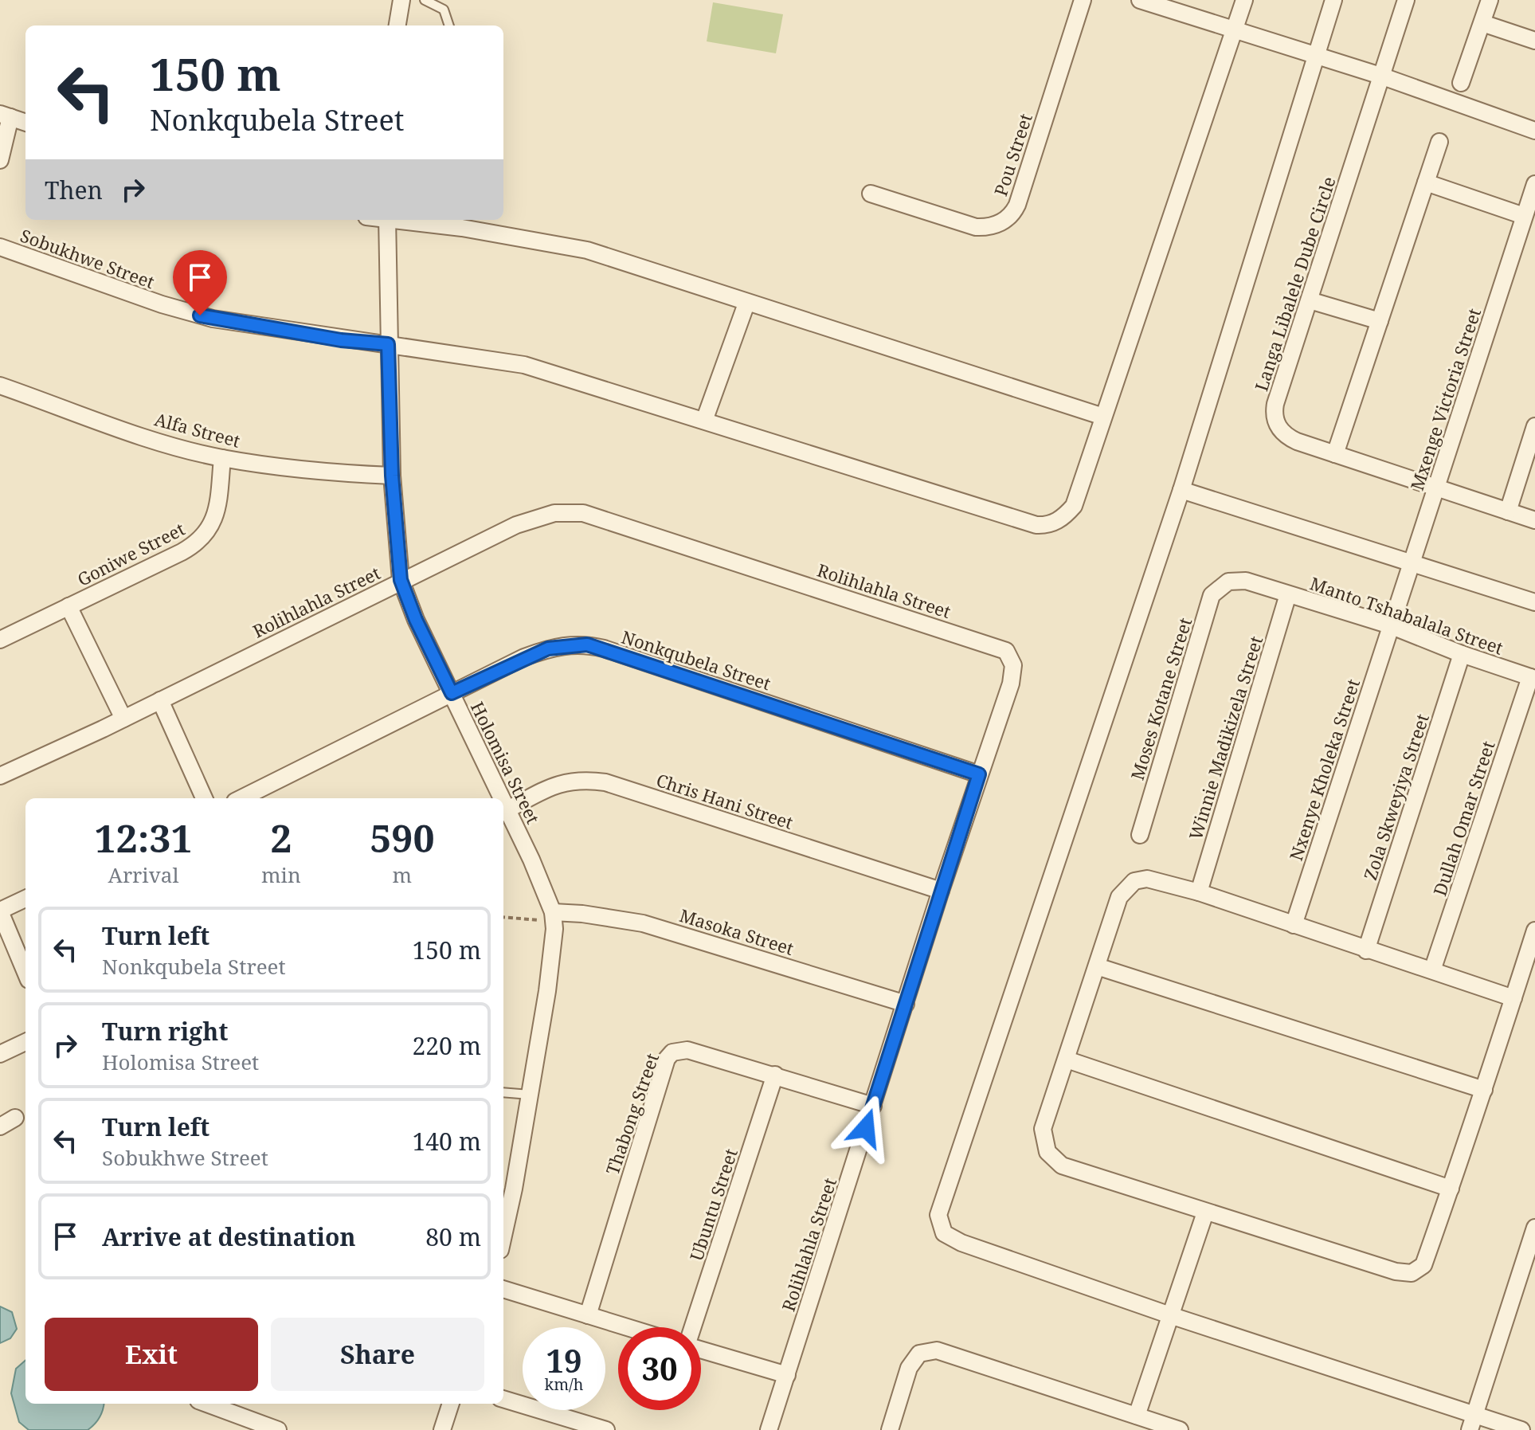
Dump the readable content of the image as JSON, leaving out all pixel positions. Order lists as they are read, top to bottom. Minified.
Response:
{"streets":{"street":["Pou Street","Sobukhwe Street","Langa Libalele Dube Circle","Mxenge Victoria Street","Alfa Street","Goniwe Street","Rolihlahla Street","Manto Tshabalala Street","Nonkqubela Street","Moses Kotane Street","Winnie Madikizela Street","Holomisa Street","Nxenye Kholeka Street","Zola Skweyiya Street","Chris Hani Street","Dullah Omar Street","Masoka Street","Thabong Street","Ubuntu Street"]},"crossings":[["Sobukhwe Street","Holomisa Street"],["Langa Libalele Dube Circle","Mxenge Victoria Street"],["Mxenge Victoria Street","Manto Tshabalala Street"],["Mxenge Victoria Street","Nxenye Kholeka Street"],["Alfa Street","Goniwe Street"],["Alfa Street","Holomisa Street"],["Rolihlahla Street","Nonkqubela Street"],["Rolihlahla Street","Holomisa Street"],["Rolihlahla Street","Chris Hani Street"],["Rolihlahla Street","Masoka Street"],["Rolihlahla Street","Thabong Street"],["Manto Tshabalala Street","Moses Kotane Street"],["Manto Tshabalala Street","Winnie Madikizela Street"],["Manto Tshabalala Street","Nxenye Kholeka Street"],["Manto Tshabalala Street","Zola Skweyiya Street"],["Manto Tshabalala Street","Dullah Omar Street"],["Nonkqubela Street","Holomisa Street"],["Holomisa Street","Chris Hani Street"],["Holomisa Street","Masoka Street"],["Thabong Street","Ubuntu Street"]],"page":{"turn":["150 m","Nonkqubela Street"],"then":"Then","eta":["12:31","Arrival","2","min","590","m"],"list":[{"name":"Turn left","note":"Nonkqubela Street","value":"150 m"},{"name":"Turn right","note":"Holomisa Street","value":"220 m"},{"name":"Turn left","note":"Sobukhwe Street","value":"140 m"},{"name":"Arrive at destination","value":"80 m"}],"buttons":["Exit","Share"],"speed":"19 km/h","limit":"30"}}
